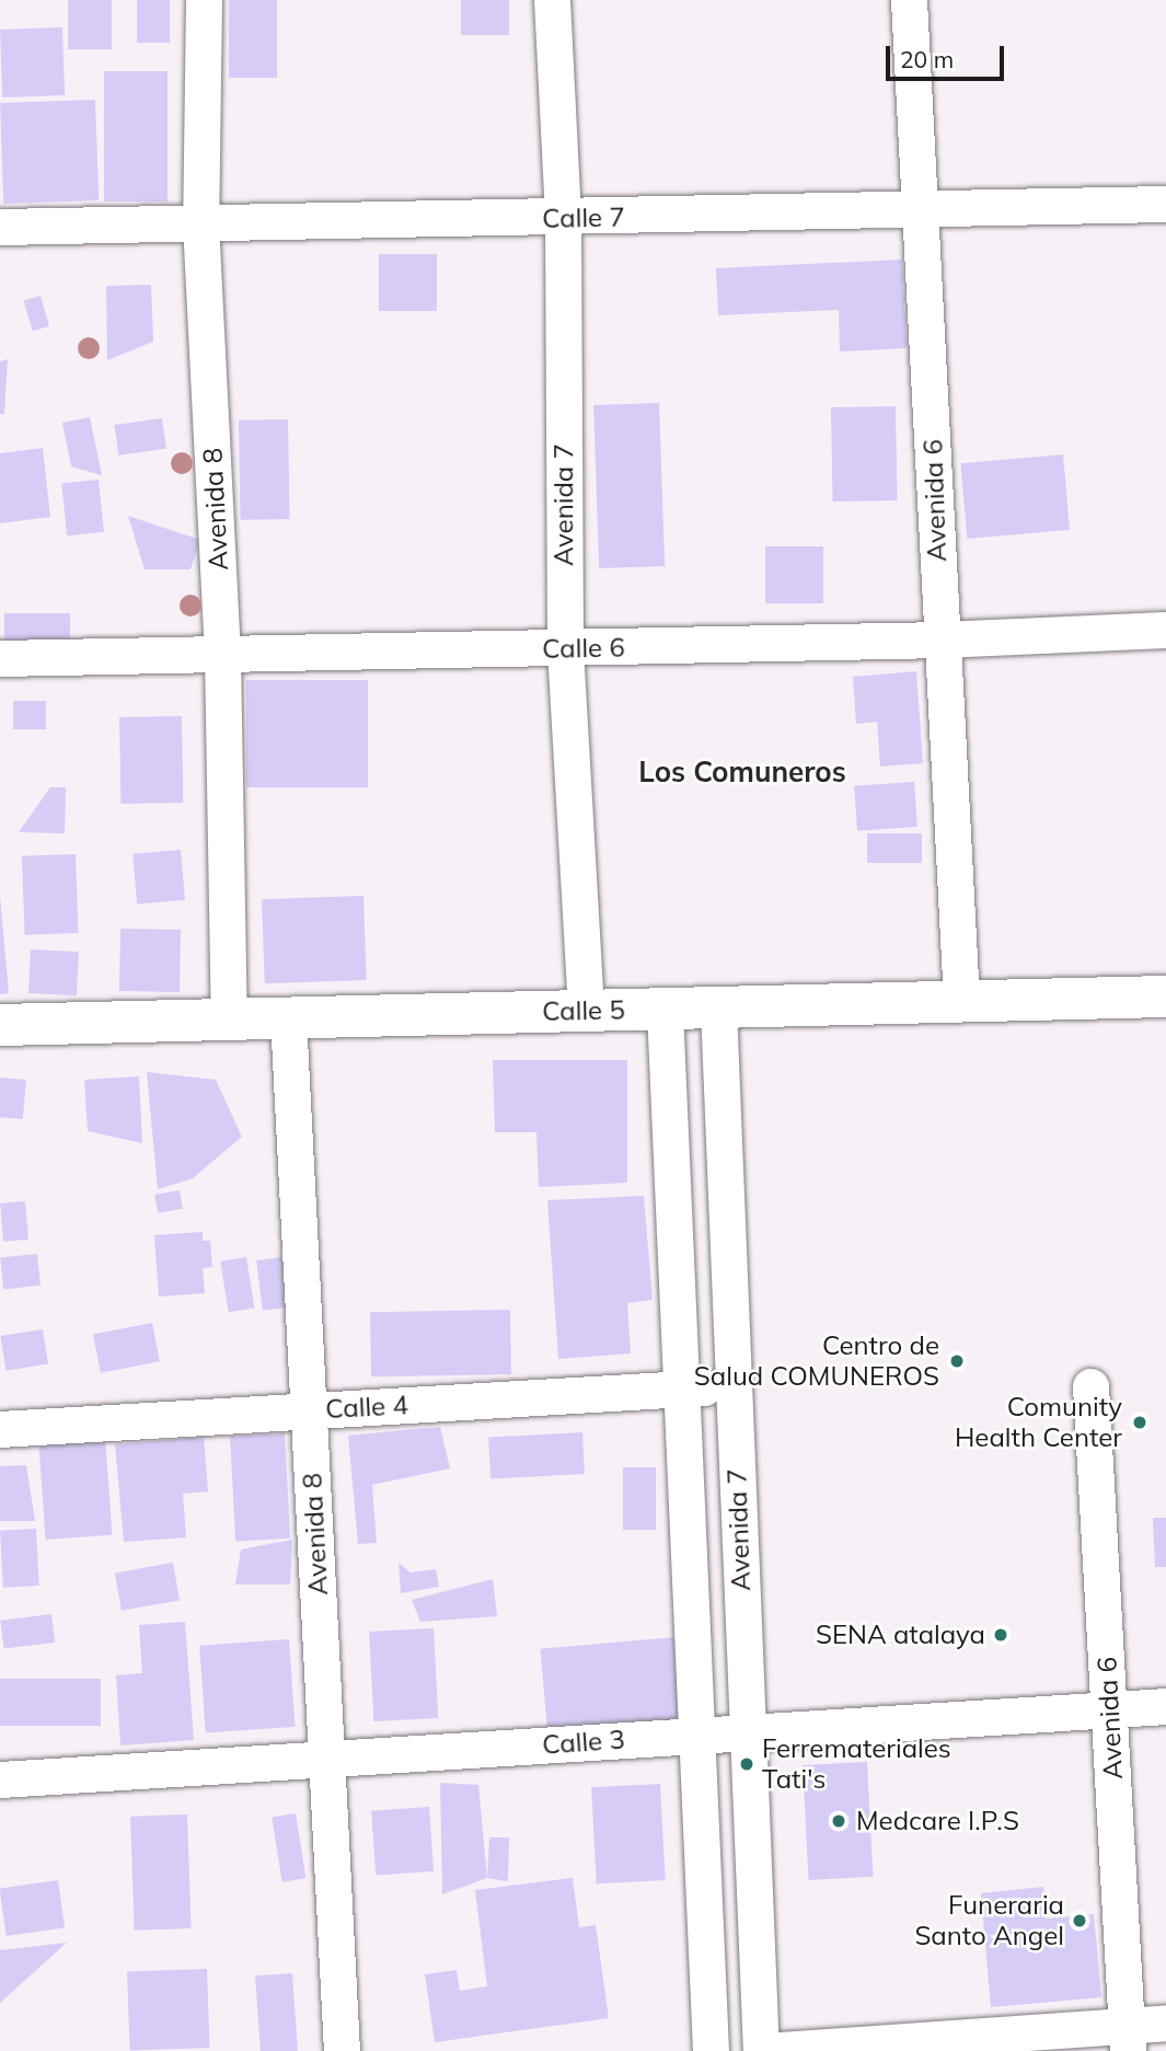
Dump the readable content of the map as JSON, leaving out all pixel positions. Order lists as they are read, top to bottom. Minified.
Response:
{"streets":{"street":["Calle 7","Avenida 6","Avenida 7","Avenida 8","Calle 6","Calle 5","Calle 4","Calle 3"]},"crossings":[["Calle 7","Avenida 6"],["Calle 7","Avenida 7"],["Calle 7","Avenida 8"],["Avenida 6","Calle 6"],["Avenida 6","Calle 5"],["Avenida 6","Calle 3"],["Avenida 7","Calle 6"],["Avenida 7","Calle 5"],["Avenida 7","Calle 4"],["Avenida 7","Calle 3"],["Avenida 8","Calle 6"],["Avenida 8","Calle 5"],["Avenida 8","Calle 4"],["Avenida 8","Calle 3"]],"districts":["Los Comuneros"],"places":["Centro de Salud COMUNEROS","Comunity Health Center","SENA atalaya","Ferremateriales Tati's","Medcare I.P.S","Funeraria Santo Angel"],"scale_bar":"20 m"}
